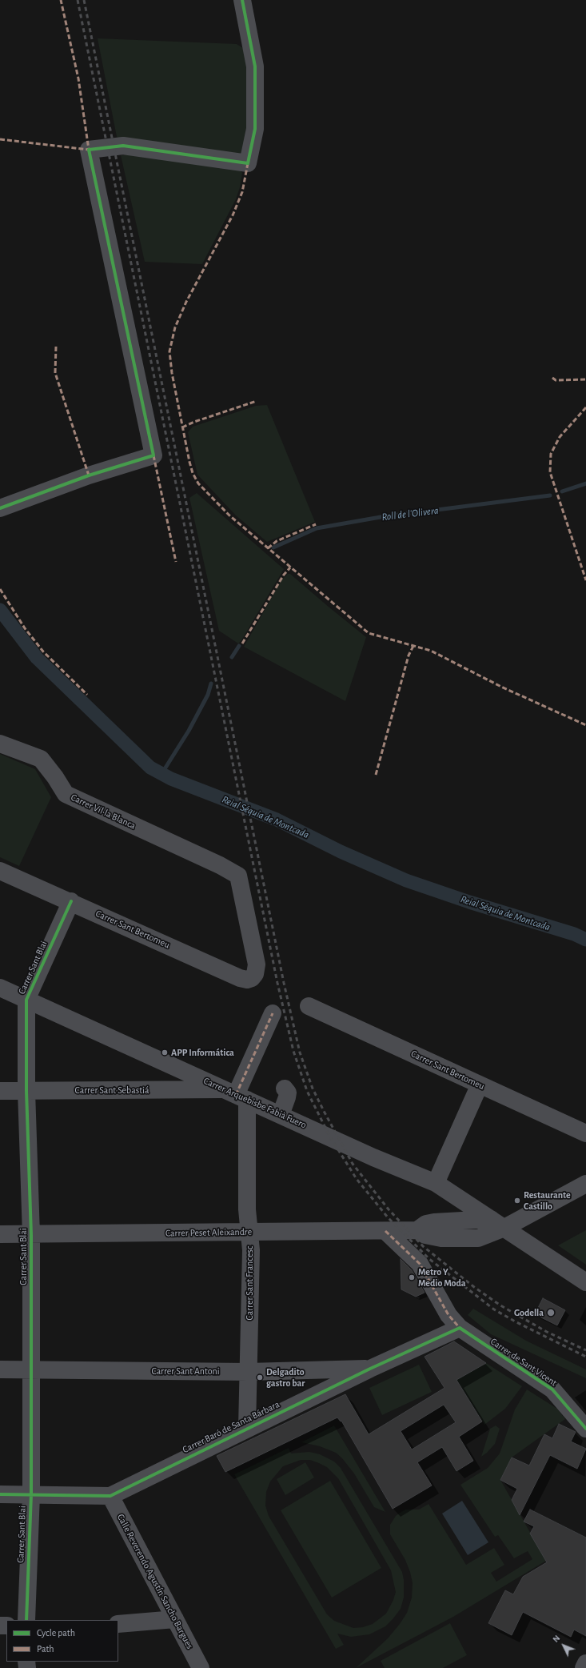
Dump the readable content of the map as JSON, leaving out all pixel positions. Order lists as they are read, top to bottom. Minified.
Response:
{"streets":{"street":["Carrer Vil·la Blanca","Carrer Sant Bertomeu","Carrer Sant Blai","Carrer Sant Sebastiá","Carrer Arquebisbe Fabià Fuero","Carrer Peset Aleixandre","Carrer Sant Francesc","Carrer de Sant Vicent","Carrer Sant Antoni","Carrer Baró de Santa Bárbara","Calle Reverendo Agustín Sancho Bargues"]},"crossings":[["Carrer Vil·la Blanca","Carrer Sant Bertomeu"],["Carrer Sant Bertomeu","Carrer Sant Blai"],["Carrer Sant Blai","Carrer Sant Sebastiá"],["Carrer Sant Blai","Carrer Arquebisbe Fabià Fuero"],["Carrer Sant Blai","Carrer Peset Aleixandre"],["Carrer Sant Blai","Carrer Sant Antoni"],["Carrer Sant Blai","Carrer Baró de Santa Bárbara"],["Carrer Sant Sebastiá","Carrer Arquebisbe Fabià Fuero"],["Carrer Sant Sebastiá","Carrer Sant Francesc"],["Carrer Arquebisbe Fabià Fuero","Carrer Peset Aleixandre"],["Carrer Arquebisbe Fabià Fuero","Carrer Sant Francesc"],["Carrer Peset Aleixandre","Carrer Sant Francesc"],["Carrer Peset Aleixandre","Carrer de Sant Vicent"],["Carrer Sant Francesc","Carrer Sant Antoni"],["Carrer Sant Francesc","Carrer Baró de Santa Bárbara"],["Carrer de Sant Vicent","Carrer Baró de Santa Bárbara"],["Carrer Sant Antoni","Carrer Baró de Santa Bárbara"],["Carrer Baró de Santa Bárbara","Calle Reverendo Agustín Sancho Bargues"]],"water":["Roll de l'Olivera","Reial Séquia de Montcada"],"places":["APP Informática","Restaurante Castillo","Metro Y Medio Moda","Godella","Delgadito gastro bar"],"legend":["Cycle path","Path"],"north":"top left"}
